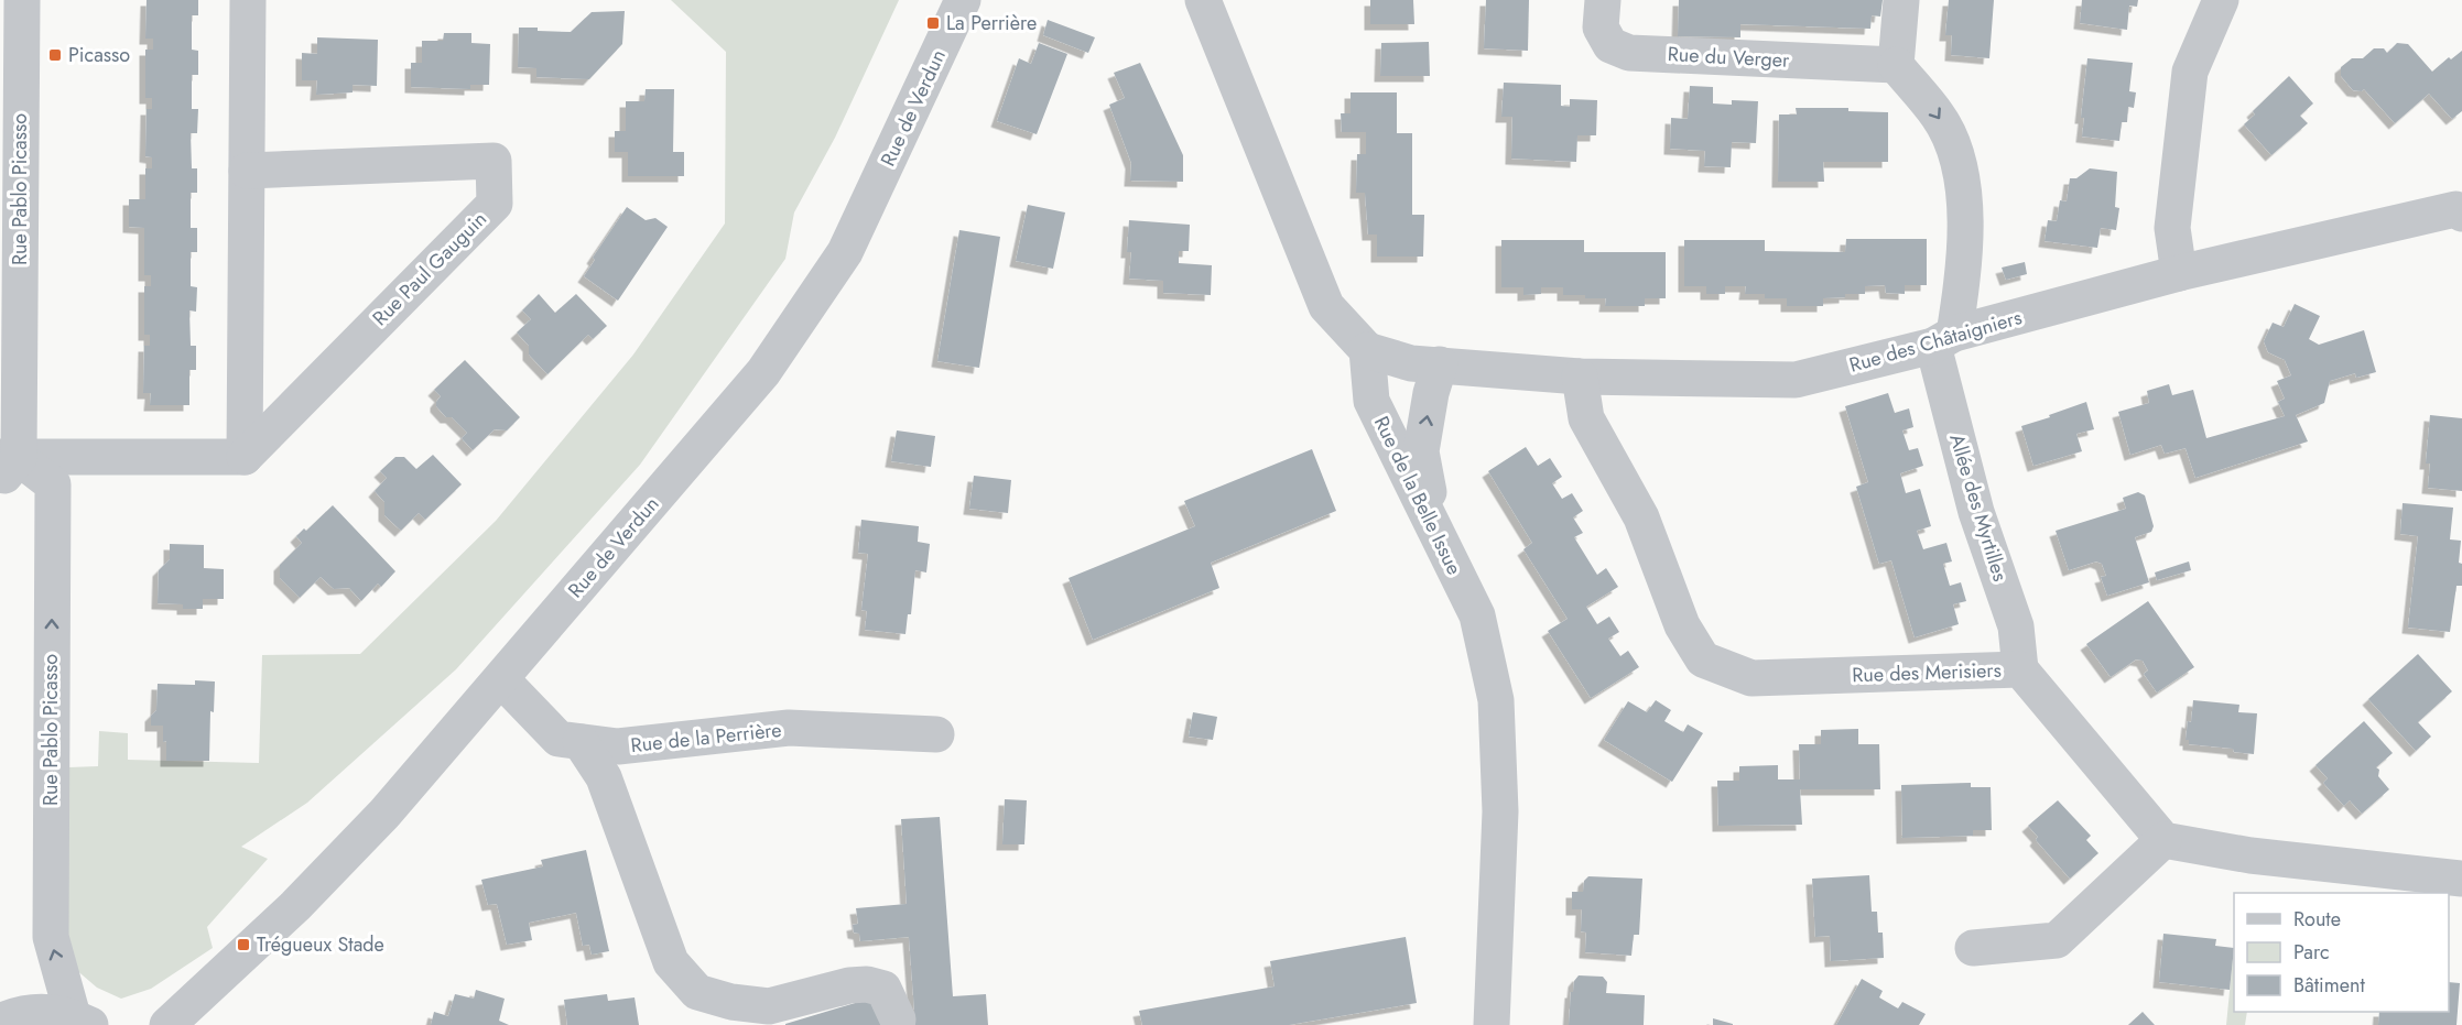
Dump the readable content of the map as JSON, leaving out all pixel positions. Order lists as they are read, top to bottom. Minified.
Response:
{"streets":{"street":["Rue du Verger","Rue de Verdun","Rue Pablo Picasso","Rue Paul Gauguin","Rue des Châtaigniers","Rue de la Belle Issue","Allée des Myrtilles","Rue des Merisiers","Rue de la Perrière"]},"crossings":[["Rue de Verdun","Rue de la Perrière"],["Rue des Châtaigniers","Rue de la Belle Issue"],["Rue des Châtaigniers","Allée des Myrtilles"],["Rue des Châtaigniers","Rue des Merisiers"],["Allée des Myrtilles","Rue des Merisiers"]],"places":{"transit":["La Perrière","Picasso","Trégueux Stade"]},"legend":["Route","Parc","Bâtiment"]}
